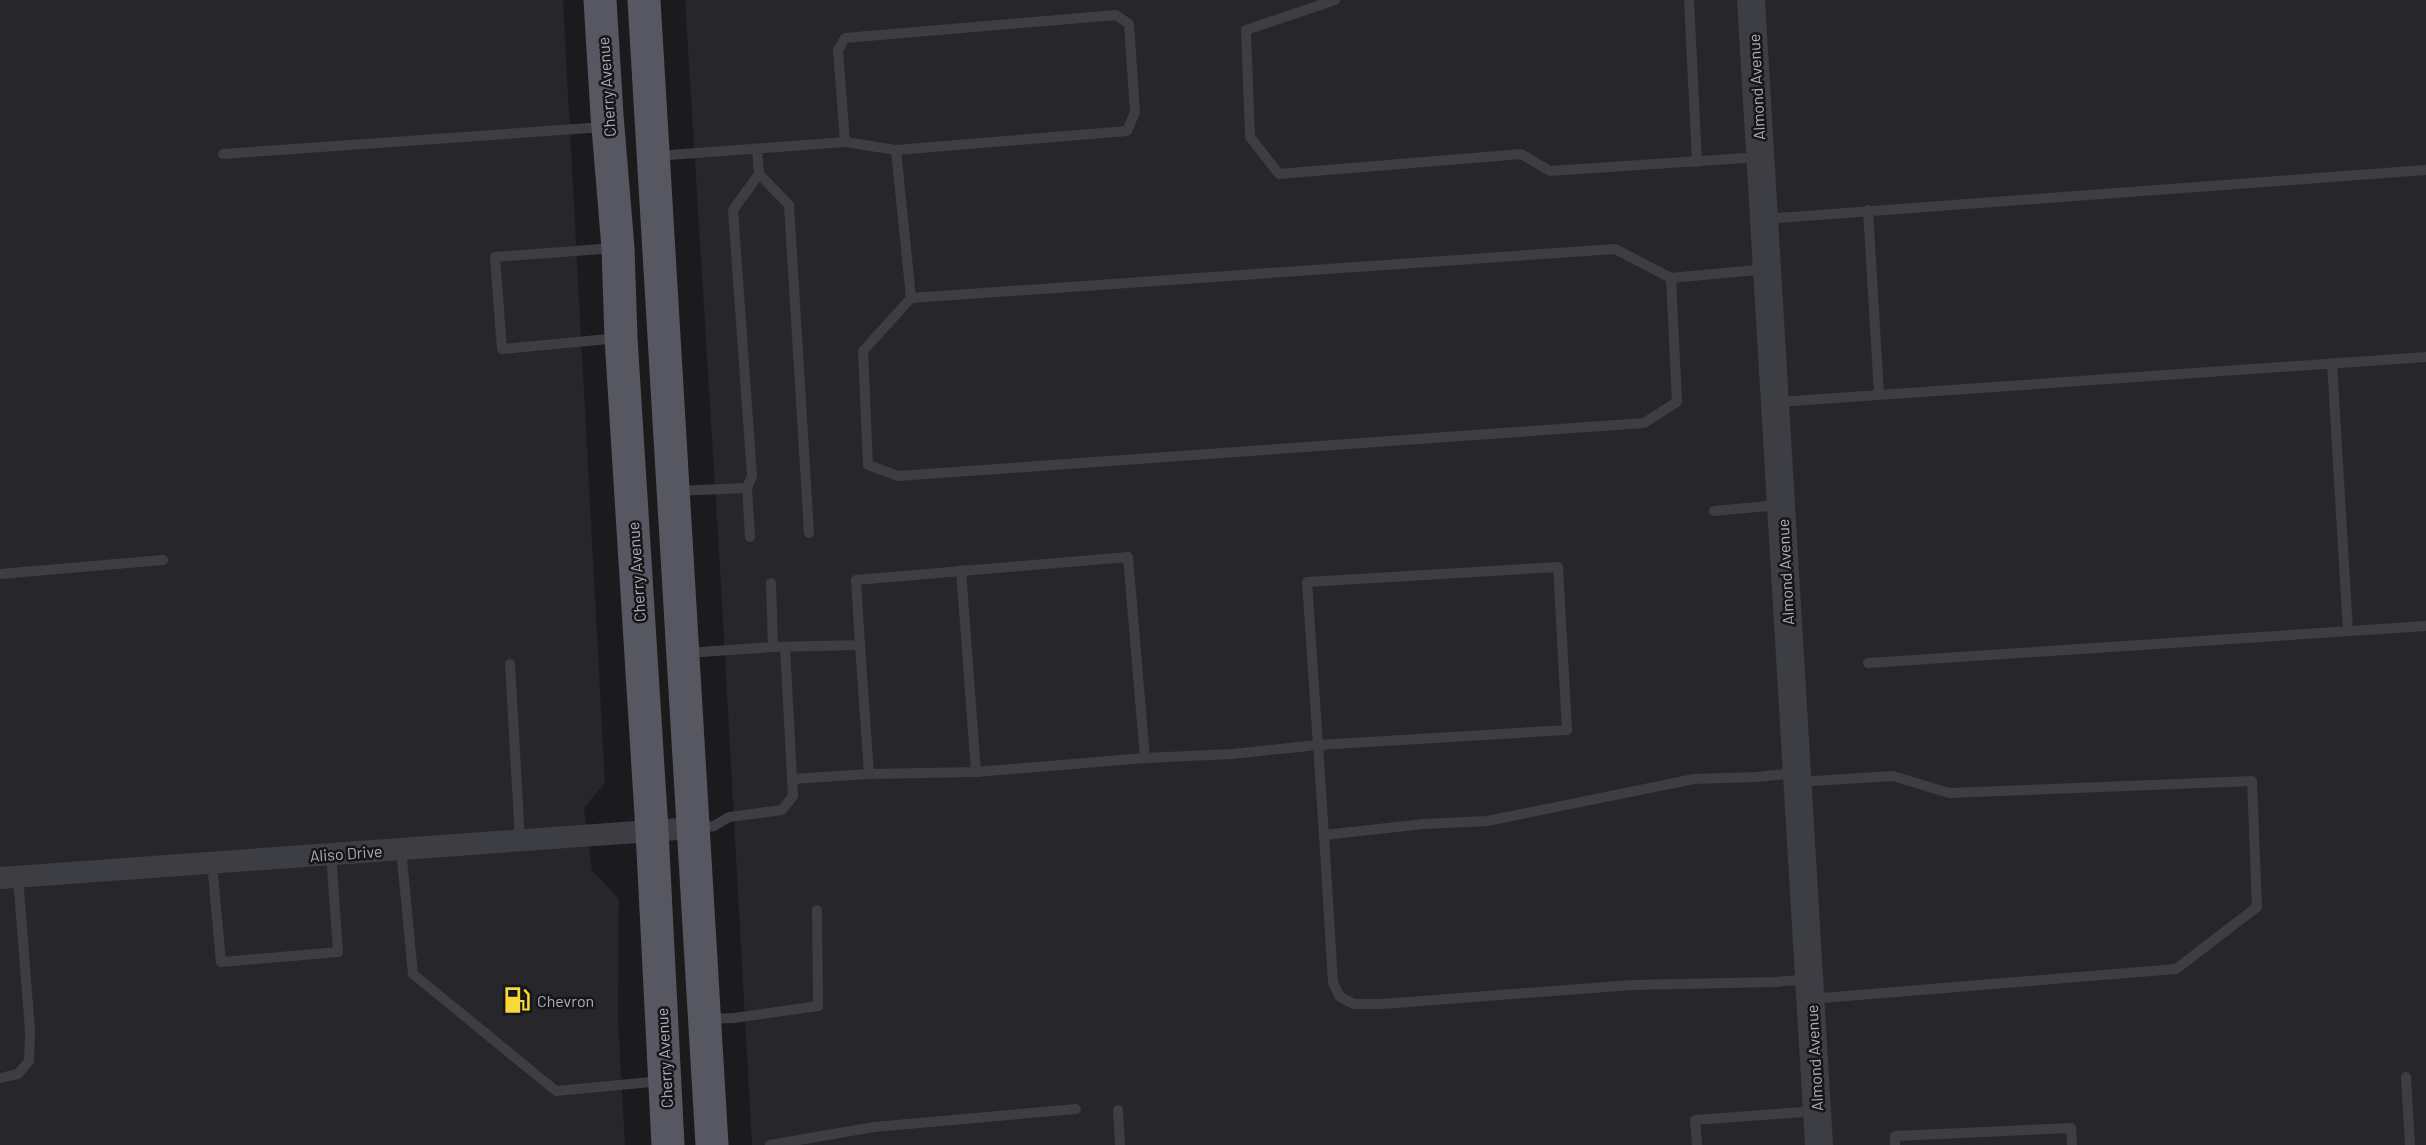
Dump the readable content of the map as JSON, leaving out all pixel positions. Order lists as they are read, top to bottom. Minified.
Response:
{"streets":{"main road":["Cherry Avenue"],"street":["Almond Avenue","Aliso Drive"]},"crossings":[["Cherry Avenue","Aliso Drive"]],"places":{"fuel station":["Chevron"]}}
